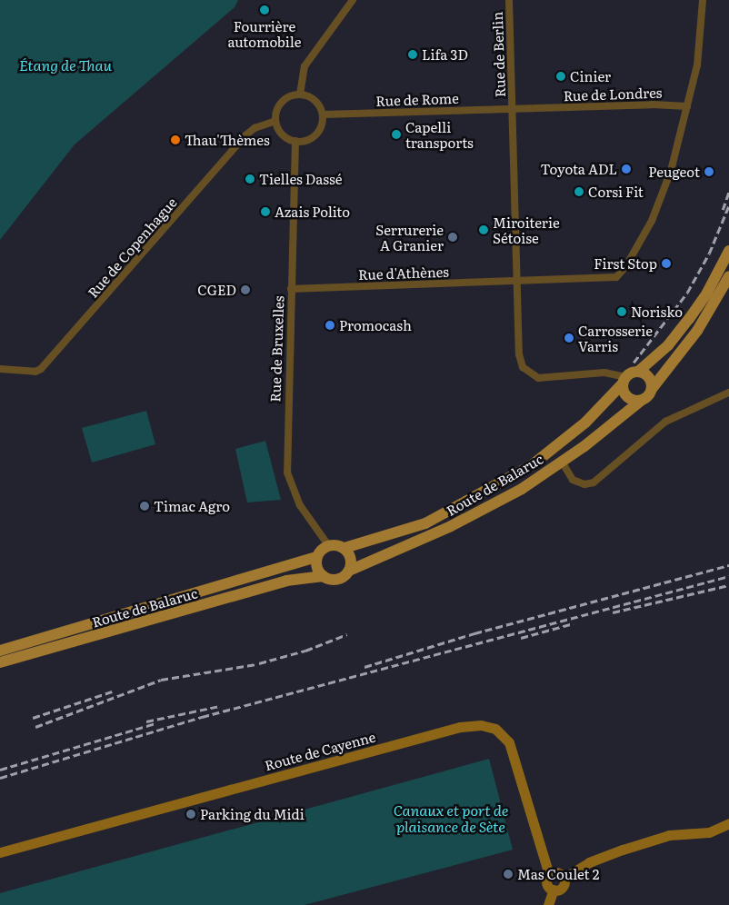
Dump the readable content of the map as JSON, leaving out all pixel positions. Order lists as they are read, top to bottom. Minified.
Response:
{"streets":{"main road":["Route de Balaruc"],"street":["Rue de Berlin","Rue de Londres","Rue de Rome","Rue de Copenhague","Rue d'Athènes","Rue de Bruxelles","Route de Cayenne"]},"crossings":[["Rue de Berlin","Rue de Londres"],["Rue de Berlin","Rue de Rome"],["Rue de Berlin","Rue d'Athènes"],["Rue de Berlin","Route de Balaruc"],["Rue de Londres","Rue de Rome"],["Rue de Londres","Rue d'Athènes"],["Rue de Rome","Rue de Copenhague"],["Rue de Rome","Rue de Bruxelles"],["Rue de Copenhague","Rue de Bruxelles"],["Rue d'Athènes","Rue de Bruxelles"],["Rue de Bruxelles","Route de Balaruc"]],"water":["Étang de Thau","Canaux et port de plaisance de Sète"],"places":["Fourrière automobile","Lifa 3D","Cinier","Capelli transports","Thau'Thèmes","Toyota ADL","Peugeot","Tielles Dassé","Corsi Fit","Azais Polito","Miroiterie Sétoise","Serrurerie A Granier","First Stop","CGED","Norisko","Promocash","Carrosserie Varris","Timac Agro","Parking du Midi","Mas Coulet 2"]}
